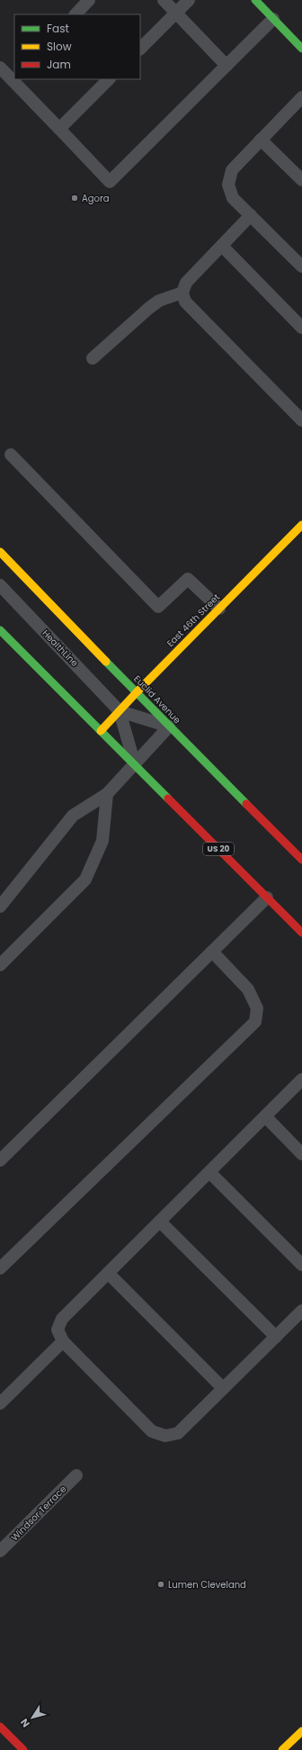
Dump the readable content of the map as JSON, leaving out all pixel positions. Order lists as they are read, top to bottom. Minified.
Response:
{"streets":{"main road":["East 46th Street","Euclid Avenue","US 20"],"lane":["HealthLine","Windsor Terrace"]},"crossings":[["East 46th Street","HealthLine"],["East 46th Street","Euclid Avenue"],["East 46th Street","US 20"],["HealthLine","Euclid Avenue"],["HealthLine","US 20"]],"places":["Agora","Lumen Cleveland"],"legend":["Fast","Slow","Jam"],"north":"bottom left"}
